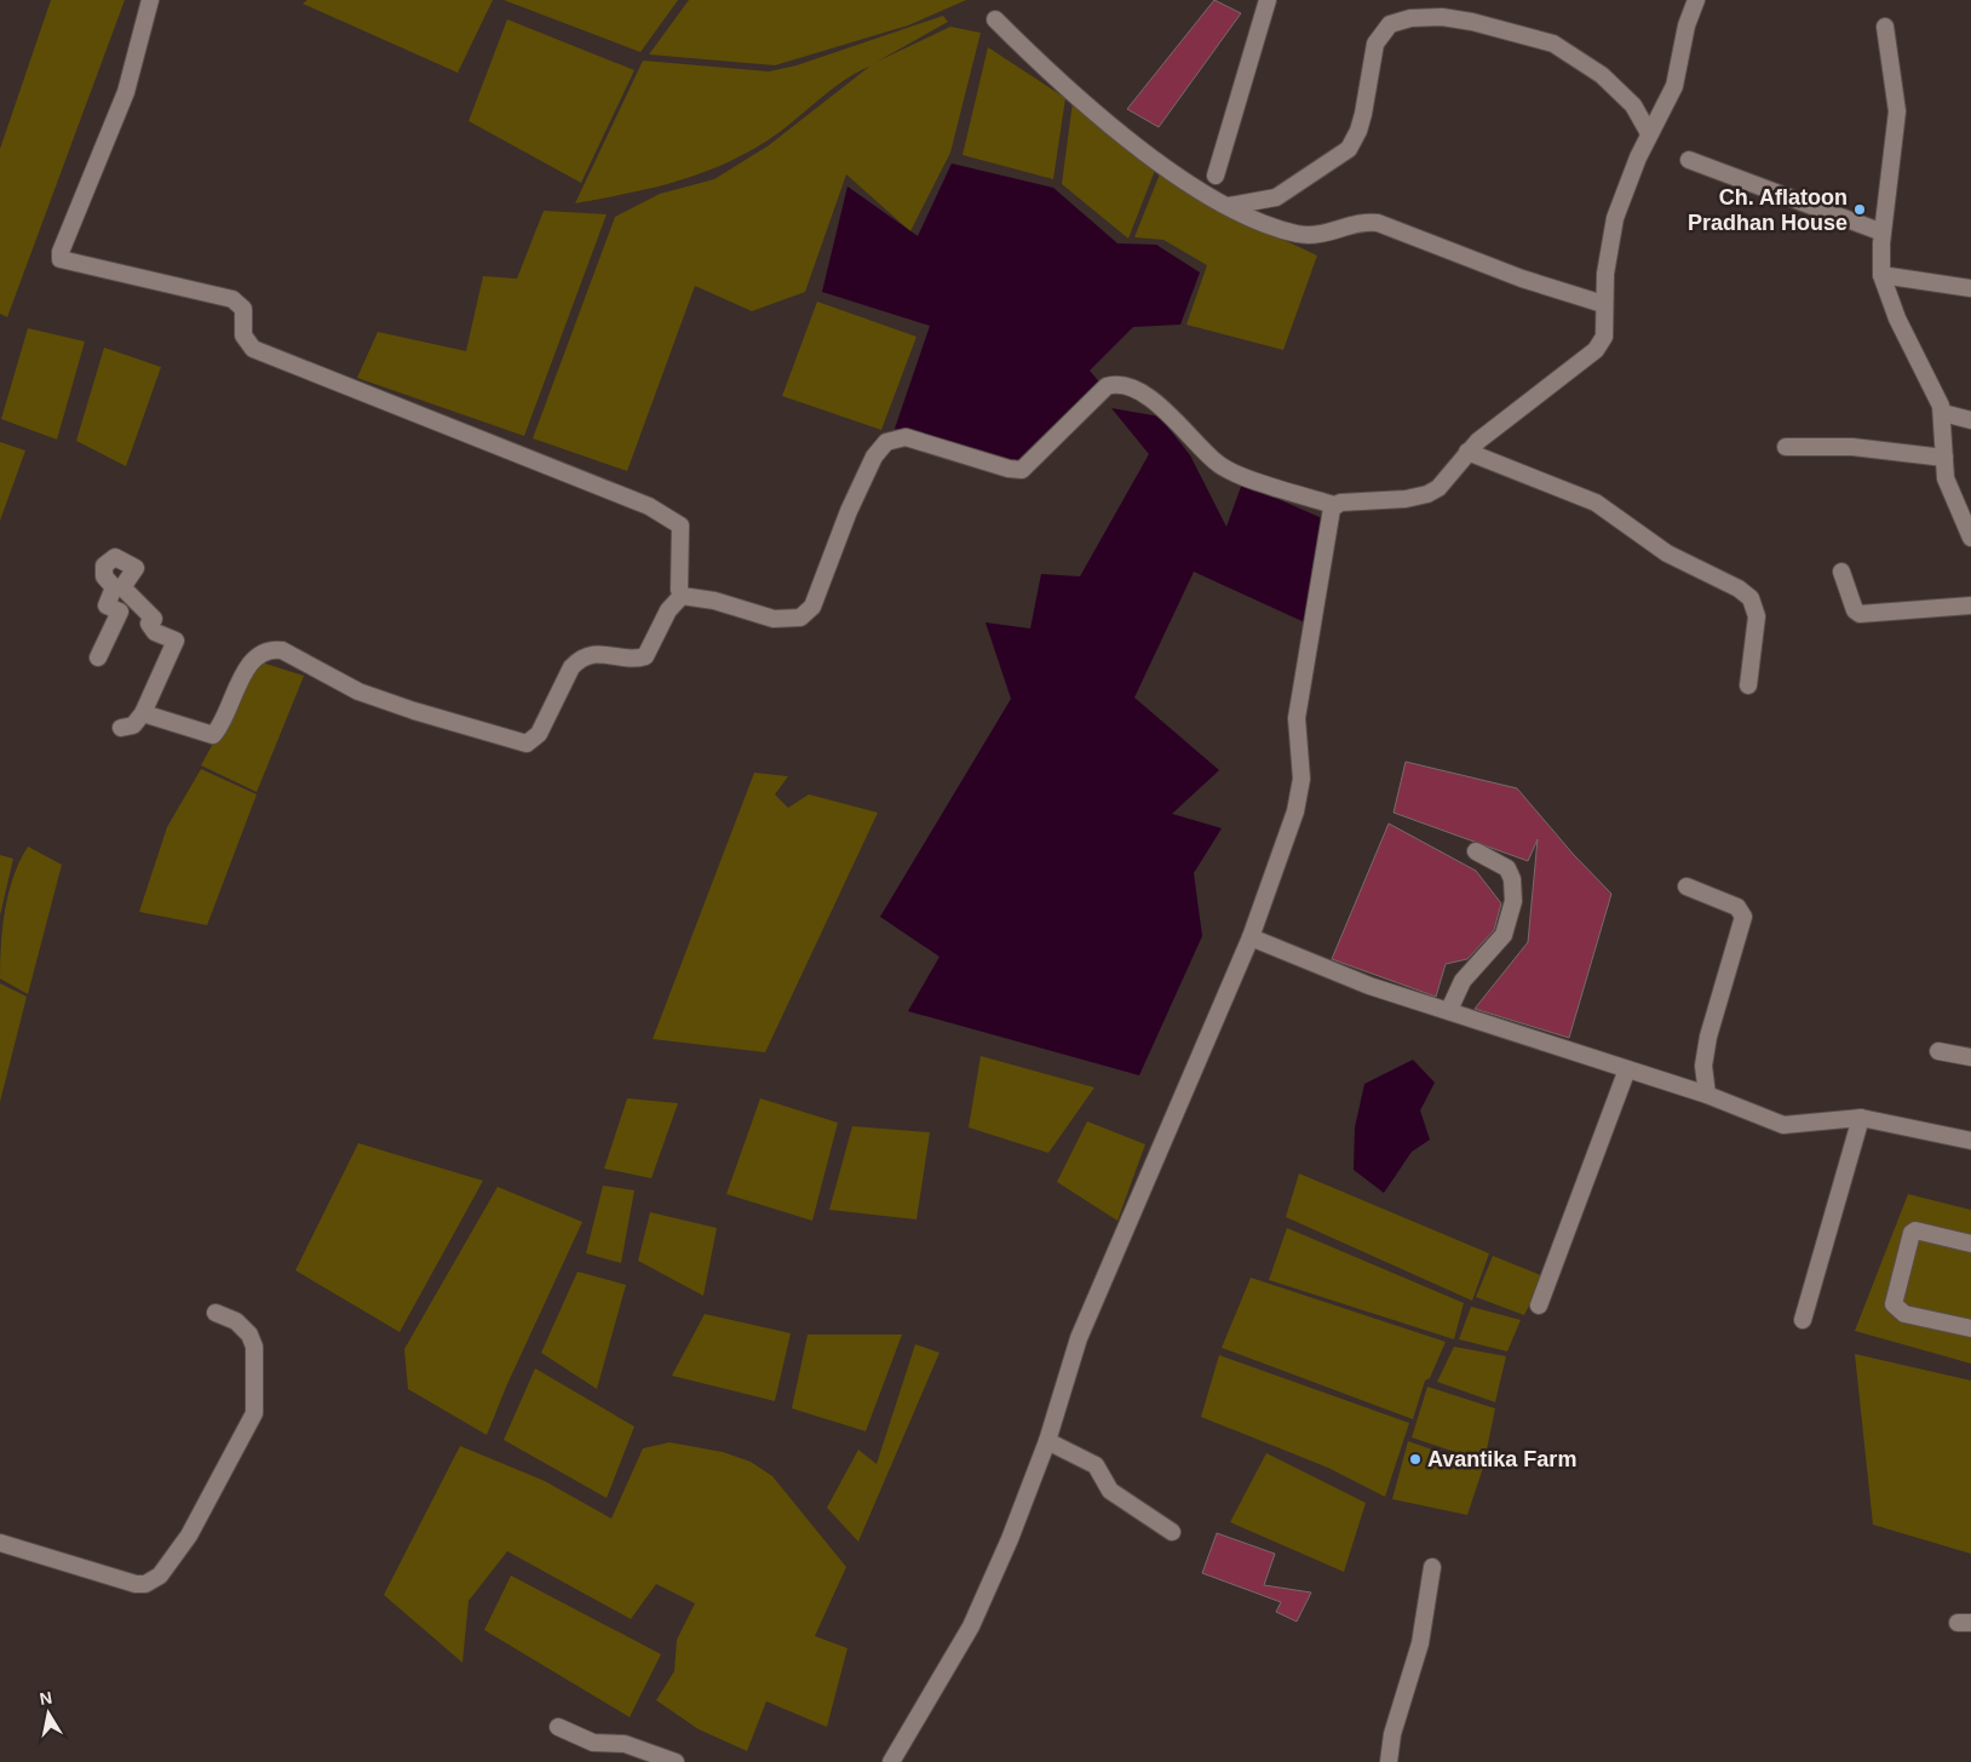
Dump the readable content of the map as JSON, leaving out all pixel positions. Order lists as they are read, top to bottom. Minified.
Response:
{"places":["Ch. Aflatoon Pradhan House","Avantika Farm"],"north":"top"}
